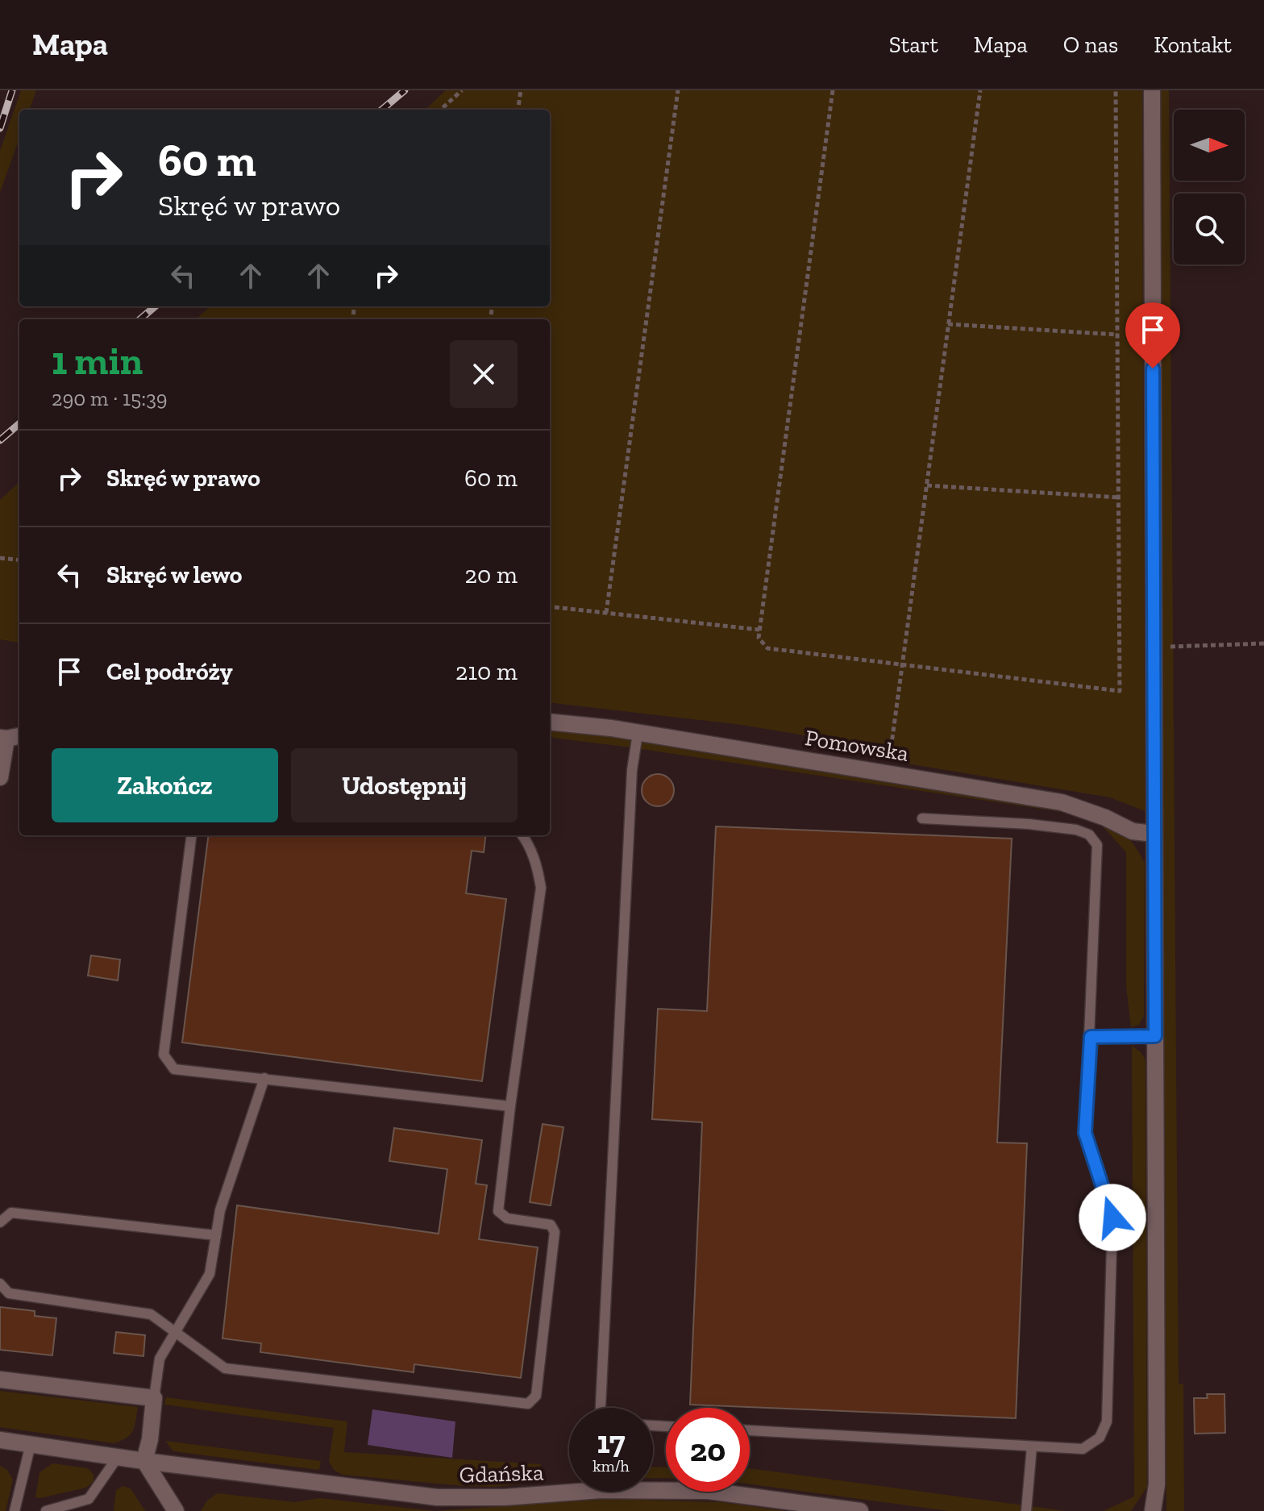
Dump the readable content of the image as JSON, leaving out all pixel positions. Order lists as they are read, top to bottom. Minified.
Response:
{"streets":{"street":["Pomowska","Gdańska"]},"north":"right","page":{"header":"Mapa","nav":["Start","Mapa","O nas","Kontakt"],"turn":["60 m","Skręć w prawo"],"heading":["1 min","290 m · 15:39"],"list":[{"name":"Skręć w prawo","value":"60 m"},{"name":"Skręć w lewo","value":"20 m"},{"name":"Cel podróży","value":"210 m"}],"buttons":["Zakończ","Udostępnij"],"speed":"17 km/h","limit":"20"}}
